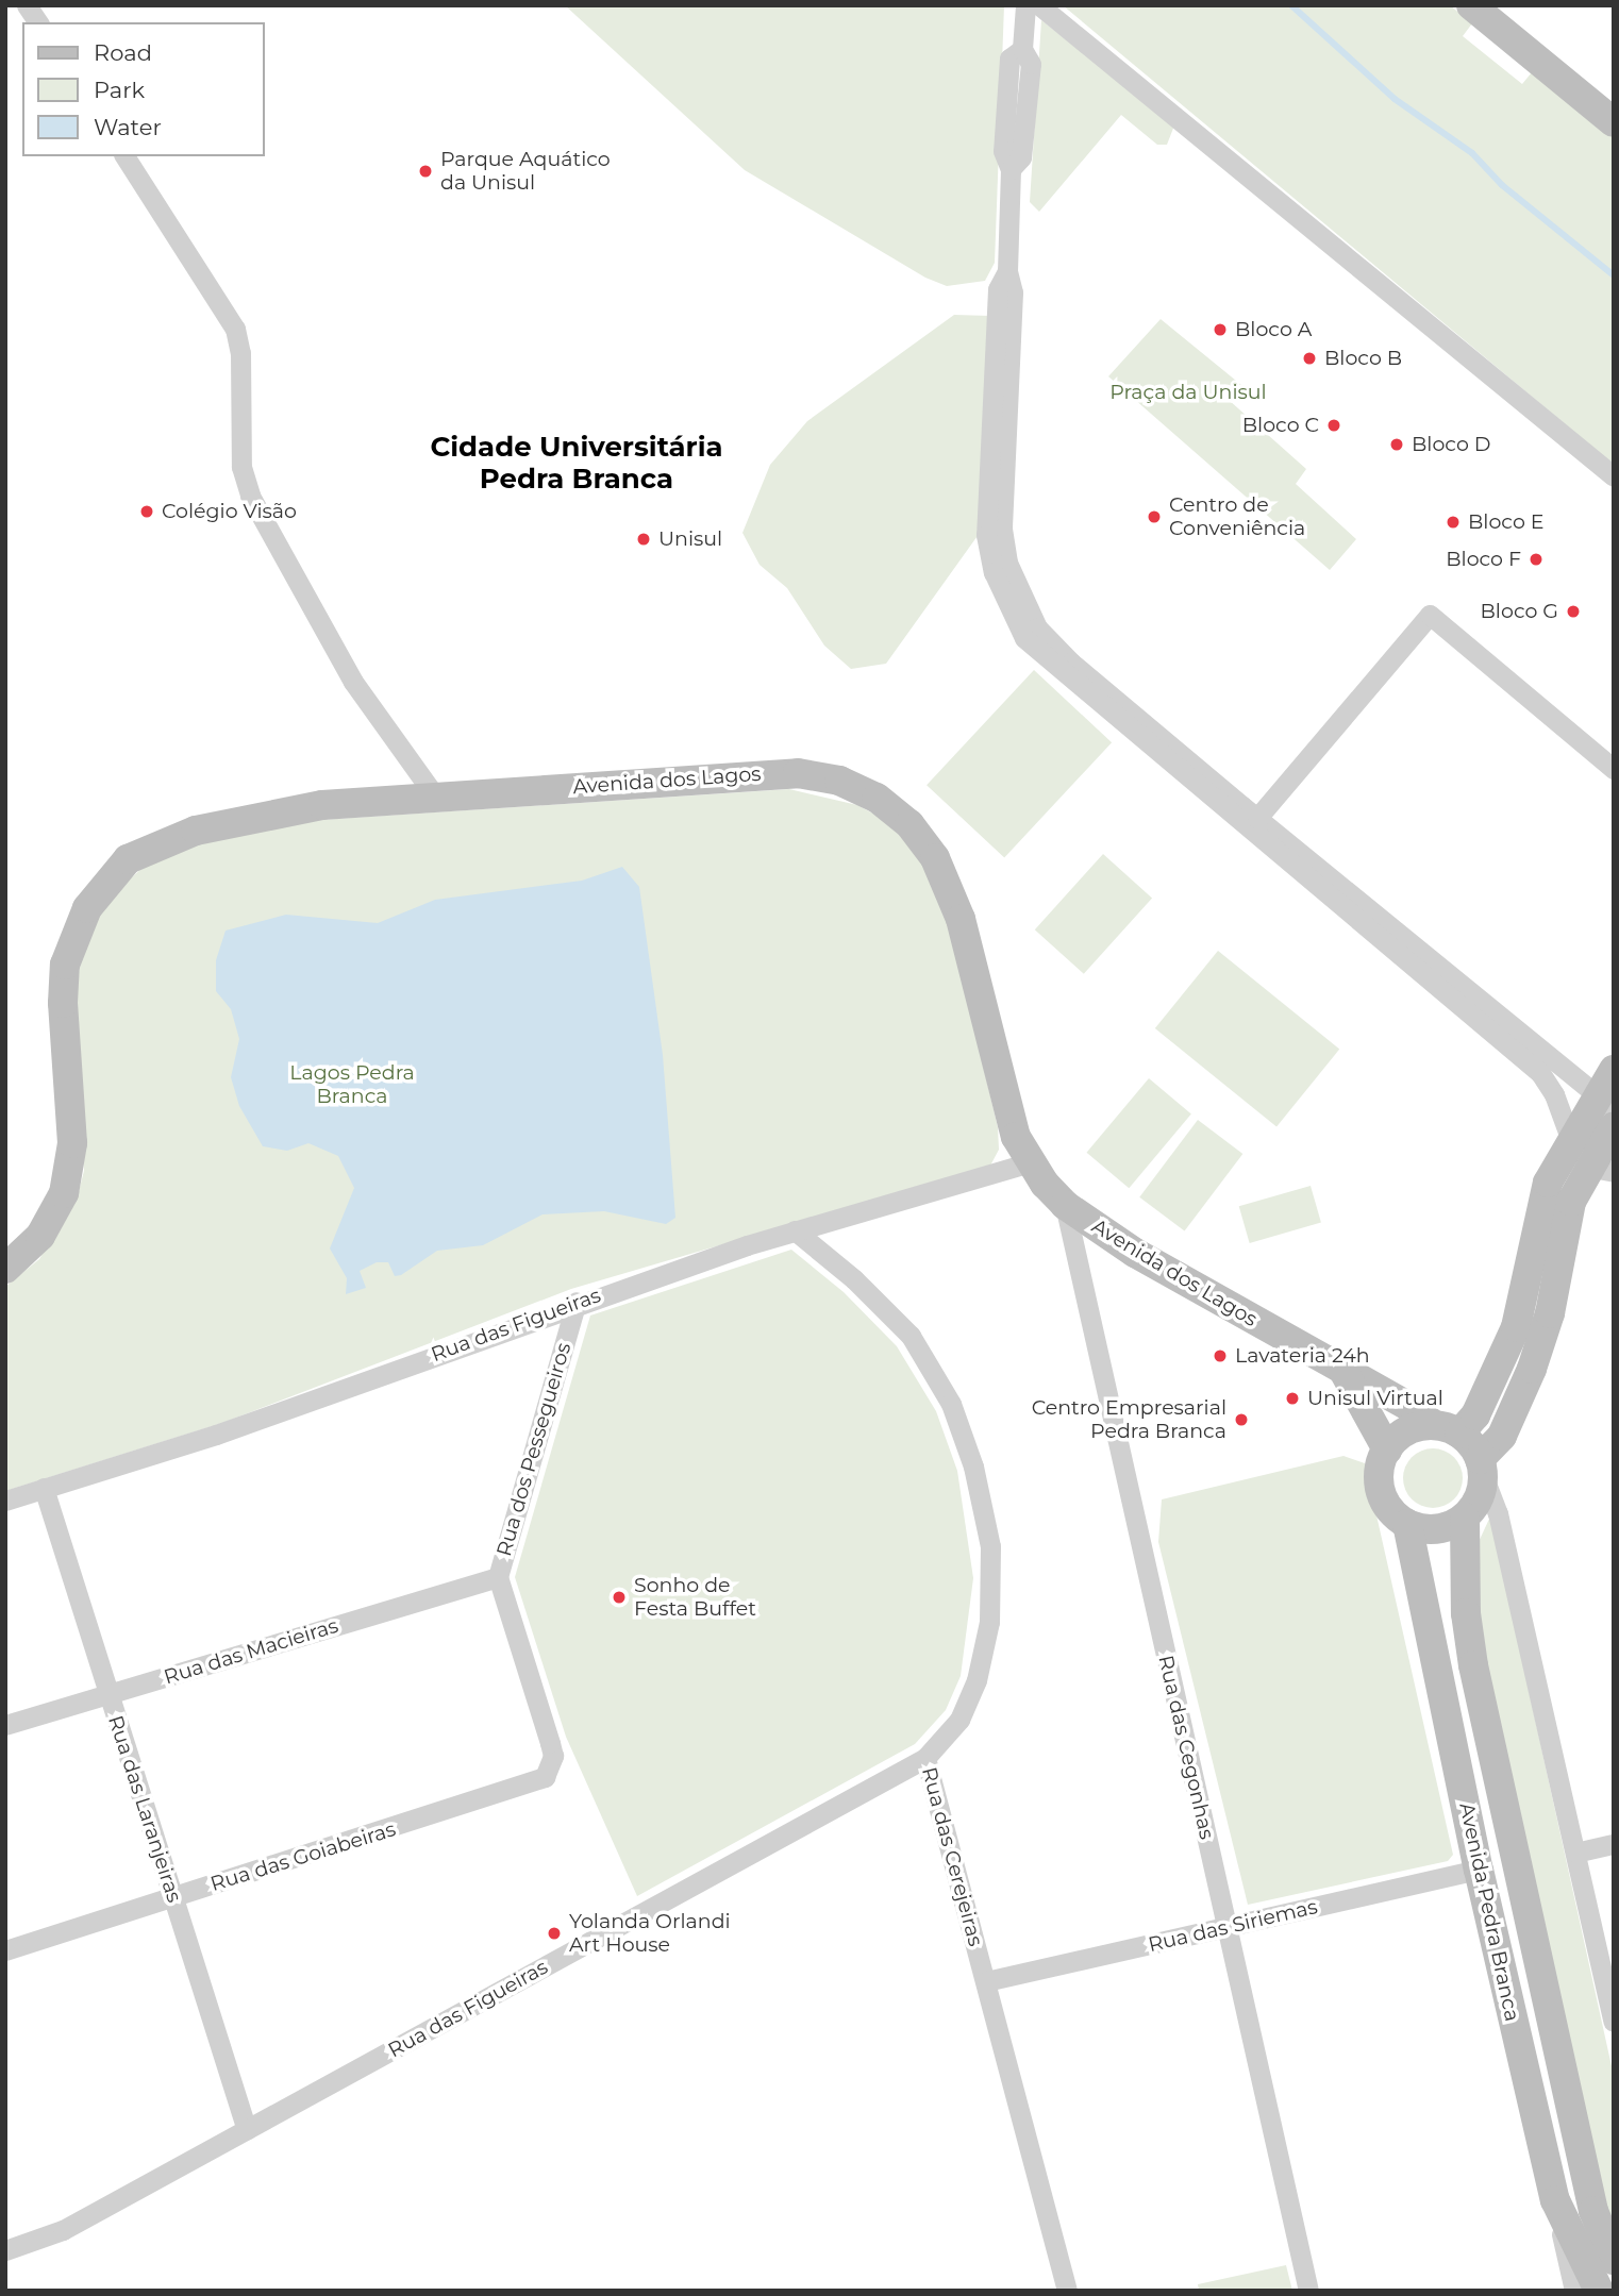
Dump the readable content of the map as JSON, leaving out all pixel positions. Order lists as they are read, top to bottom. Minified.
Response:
{"streets":{"main road":["Avenida dos Lagos","Avenida Pedra Branca"],"street":["Rua das Figueiras","Rua dos Pessegueiros","Rua das Macieiras","Rua das Cegonhas","Rua das Laranjeiras","Rua das Goiabeiras","Rua das Cerejeiras","Rua das Siriemas"]},"crossings":[["Avenida dos Lagos","Rua das Figueiras"],["Avenida dos Lagos","Rua das Cegonhas"],["Avenida dos Lagos","Avenida Pedra Branca"],["Rua das Figueiras","Rua dos Pessegueiros"],["Rua das Figueiras","Rua das Laranjeiras"],["Rua das Figueiras","Rua das Cerejeiras"],["Rua dos Pessegueiros","Rua das Macieiras"],["Rua dos Pessegueiros","Rua das Goiabeiras"],["Rua das Macieiras","Rua das Laranjeiras"],["Rua das Cegonhas","Rua das Siriemas"],["Rua das Laranjeiras","Rua das Goiabeiras"],["Rua das Cerejeiras","Rua das Siriemas"],["Avenida Pedra Branca","Rua das Siriemas"]],"districts":["Cidade Universitária Pedra Branca"],"parks":["Praça da Unisul","Lagos Pedra Branca"],"places":["Parque Aquático da Unisul","Bloco A","Bloco B","Bloco C","Bloco D","Colégio Visão","Centro de Conveniência","Bloco E","Unisul","Bloco F","Bloco G","Lavateria 24h","Unisul Virtual","Centro Empresarial Pedra Branca","Sonho de Festa Buffet","Yolanda Orlandi Art House"],"legend":["Road","Park","Water"]}
